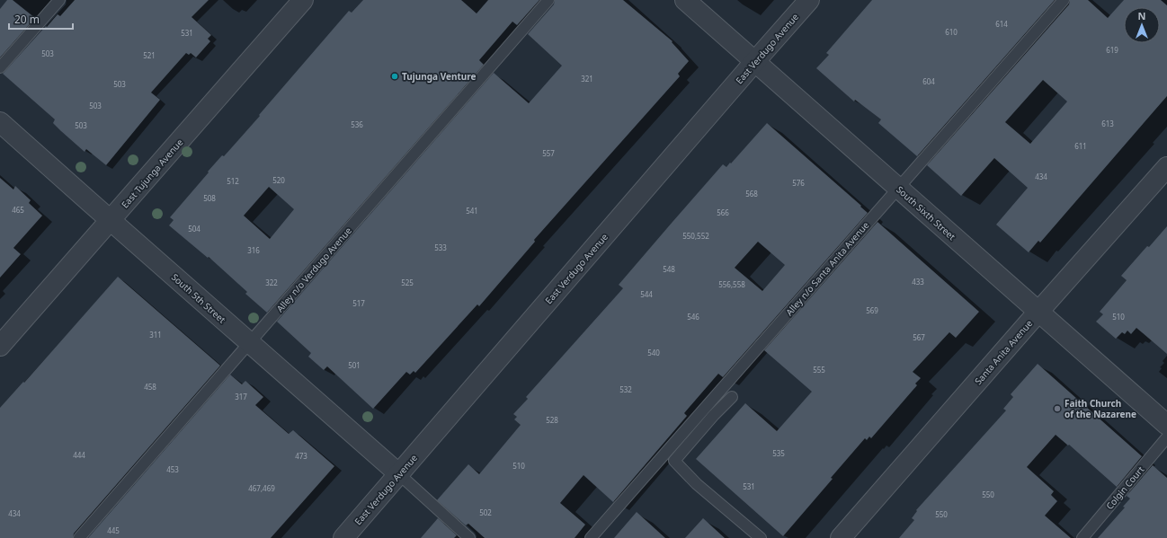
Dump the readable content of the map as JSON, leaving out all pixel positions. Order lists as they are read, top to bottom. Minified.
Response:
{"streets":{"street":["East Verdugo Avenue","East Tujunga Avenue","South Sixth Street","South 5th Street","Santa Anita Avenue"],"lane":["Alley n/o Santa Anita Avenue","Alley n/o Verdugo Avenue","Colgin Court"]},"crossings":[["East Verdugo Avenue","South Sixth Street"],["East Verdugo Avenue","South 5th Street"],["East Tujunga Avenue","South 5th Street"],["South Sixth Street","Alley n/o Santa Anita Avenue"],["South Sixth Street","Santa Anita Avenue"],["Alley n/o Verdugo Avenue","South 5th Street"]],"places":["Tujunga Venture","Faith Church of the Nazarene"],"house_numbers":["614","610","531","619","503","521","321","604","503","503","613","536","503","611","557","434","520","512","576","568","508","465","541","566","504","550,552","533","316","548","433","322","525","556,558","544","517","569","546","510","311","567","540","501","555","458","532","317","528","535","444","473","510","453","531","467,469","550","502","434","550","445"],"scale_bar":"20 m","north":"top"}
